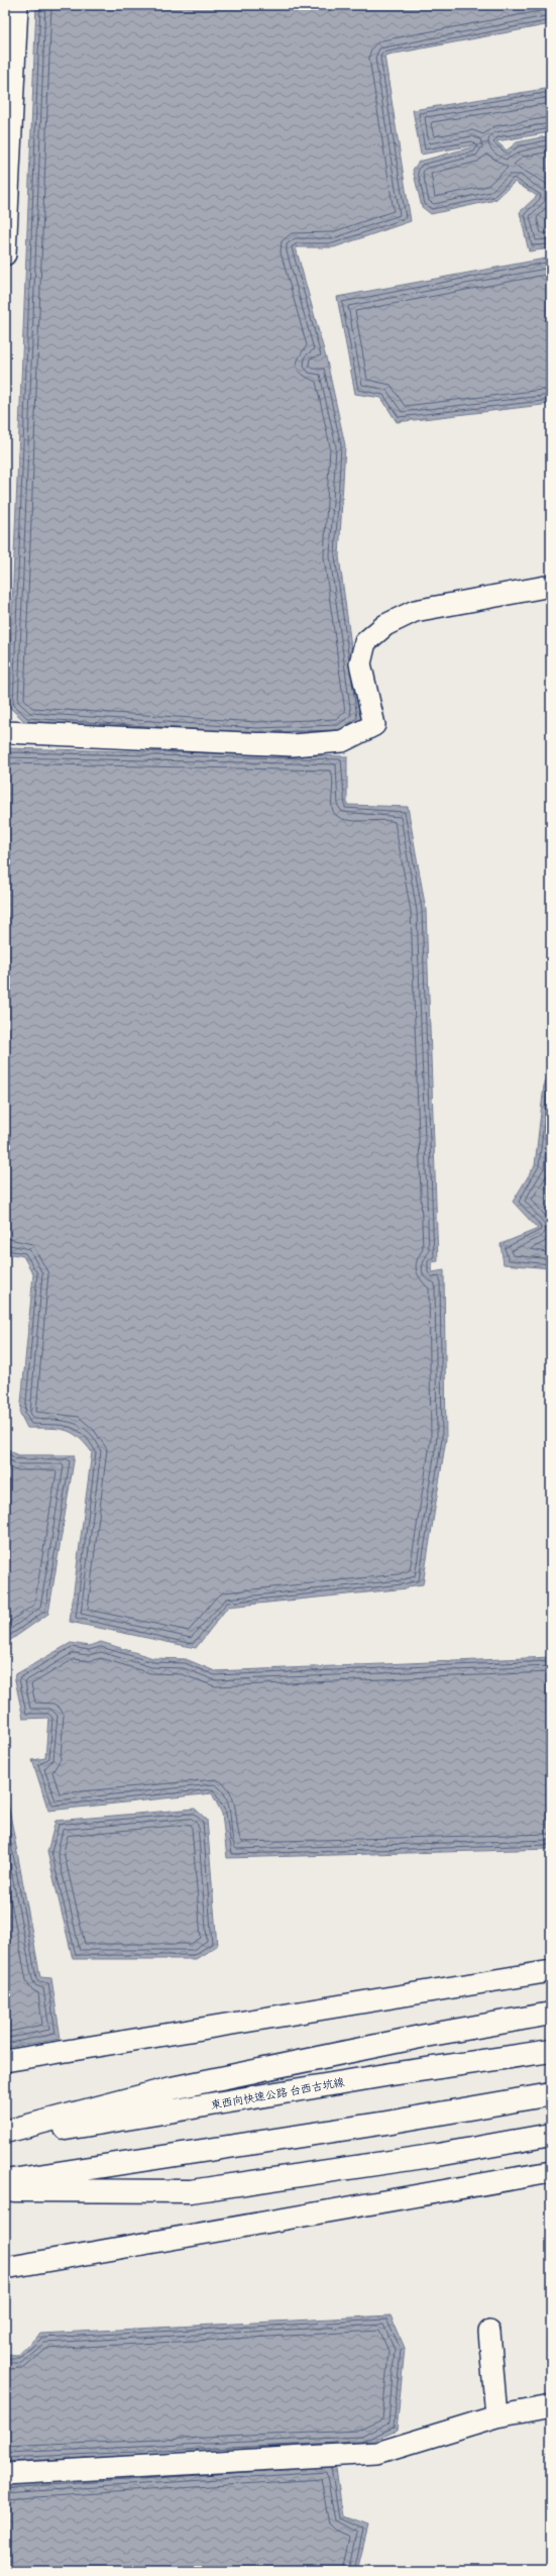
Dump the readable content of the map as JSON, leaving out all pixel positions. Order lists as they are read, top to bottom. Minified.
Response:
{"streets":{"highway":["東西向快速公路 台西古坑線"]}}
